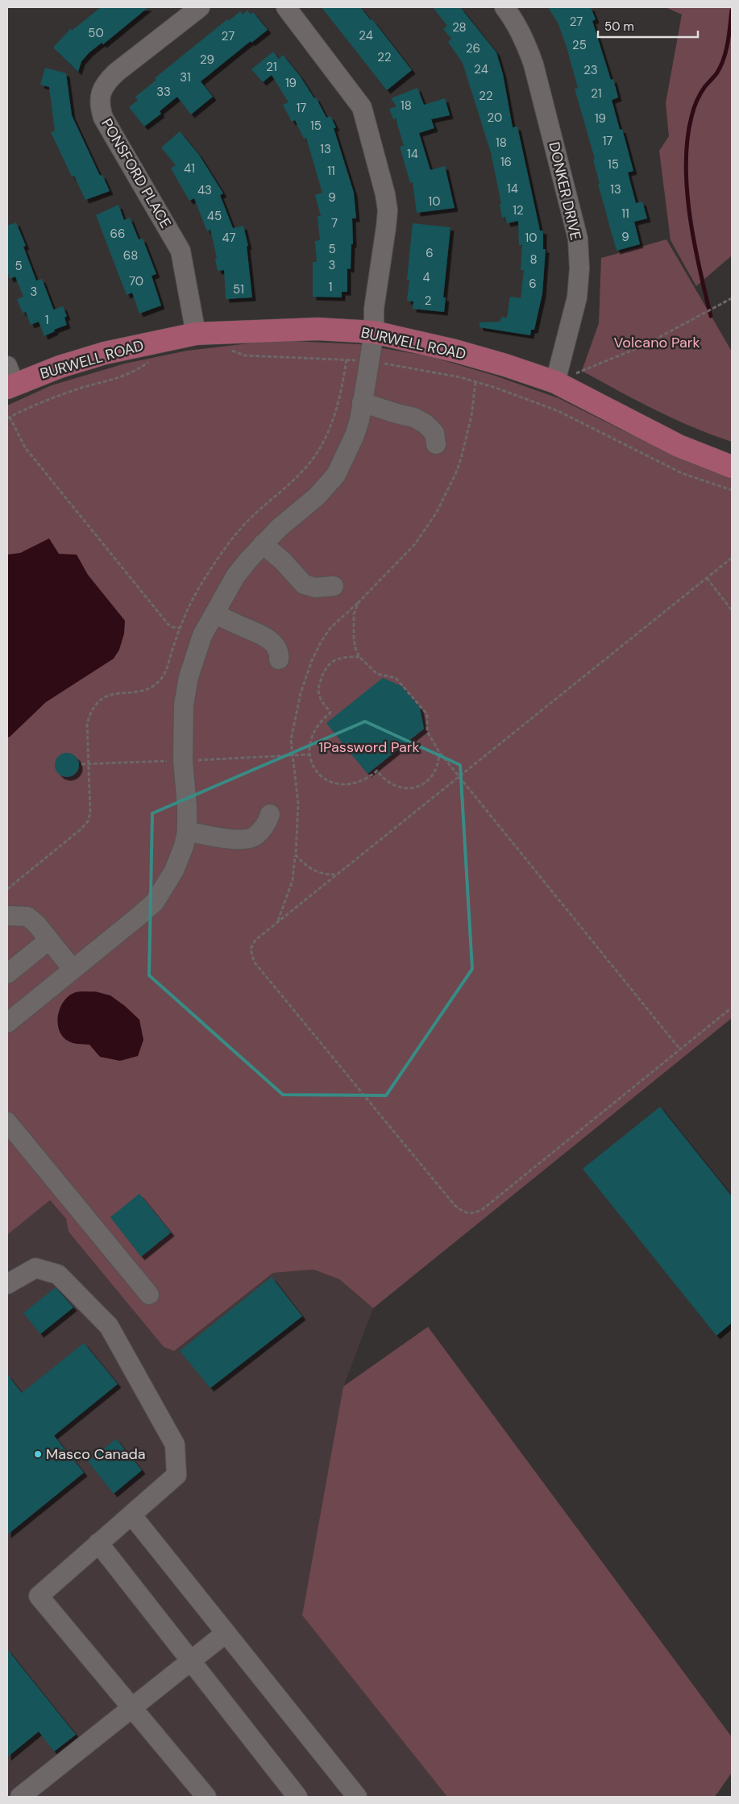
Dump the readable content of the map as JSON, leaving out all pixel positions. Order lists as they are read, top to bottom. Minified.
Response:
{"streets":{"main road":["BURWELL ROAD"],"street":["PONSFORD PLACE","DONKER DRIVE"]},"crossings":[["PONSFORD PLACE","BURWELL ROAD"],["DONKER DRIVE","BURWELL ROAD"]],"parks":["Volcano Park","1Password Park"],"places":["Masco Canada"],"house_numbers":["27","28","50","24","27","25","26","22","29","21","24","23","31","19","33","21","22","18","17","20","19","15","17","18","13","14","16","15","41","11","14","13","43","9","10","12","11","45","7","66","9","47","10","5","6","68","8","3","5","4","70","6","1","51","3","2","1"],"scale_bar":"50 m"}
